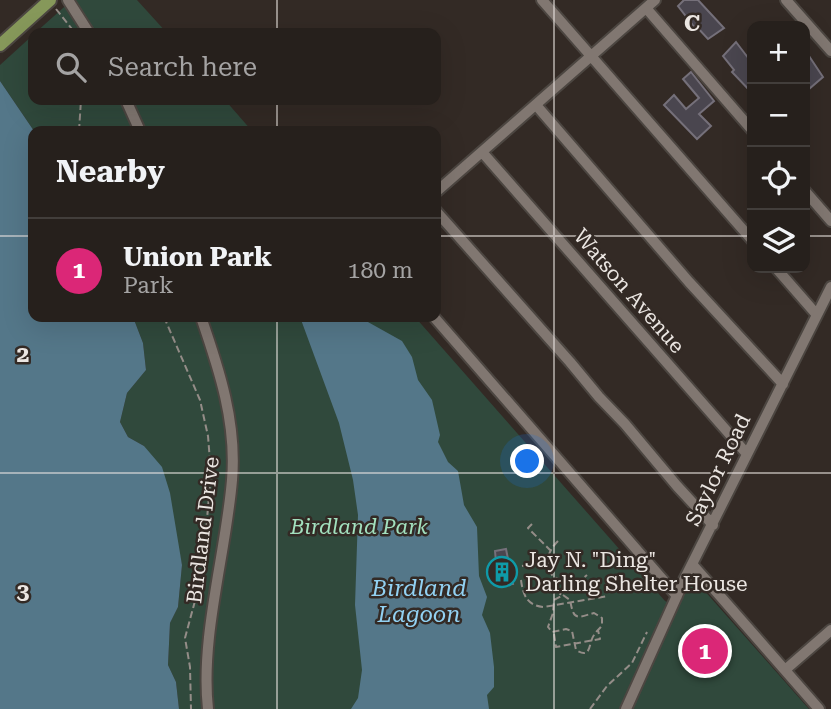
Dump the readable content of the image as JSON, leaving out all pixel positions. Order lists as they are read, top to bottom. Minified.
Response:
{"streets":{"street":["Watson Avenue","Saylor Road","Birdland Drive"]},"crossings":[["Watson Avenue","Saylor Road"]],"water":["Birdland Lagoon"],"parks":["Birdland Park"],"places":{"building":["Jay N. \"Ding\" Darling Shelter House"]},"page":{"map_buttons":["+","−"],"search":"Search here","heading":"Nearby","list":[{"mark":"1","name":"Union Park","note":"Park","value":"180 m"}],"pins":"1"},"grid":{"columns":["C"],"rows":["2","3"]}}
